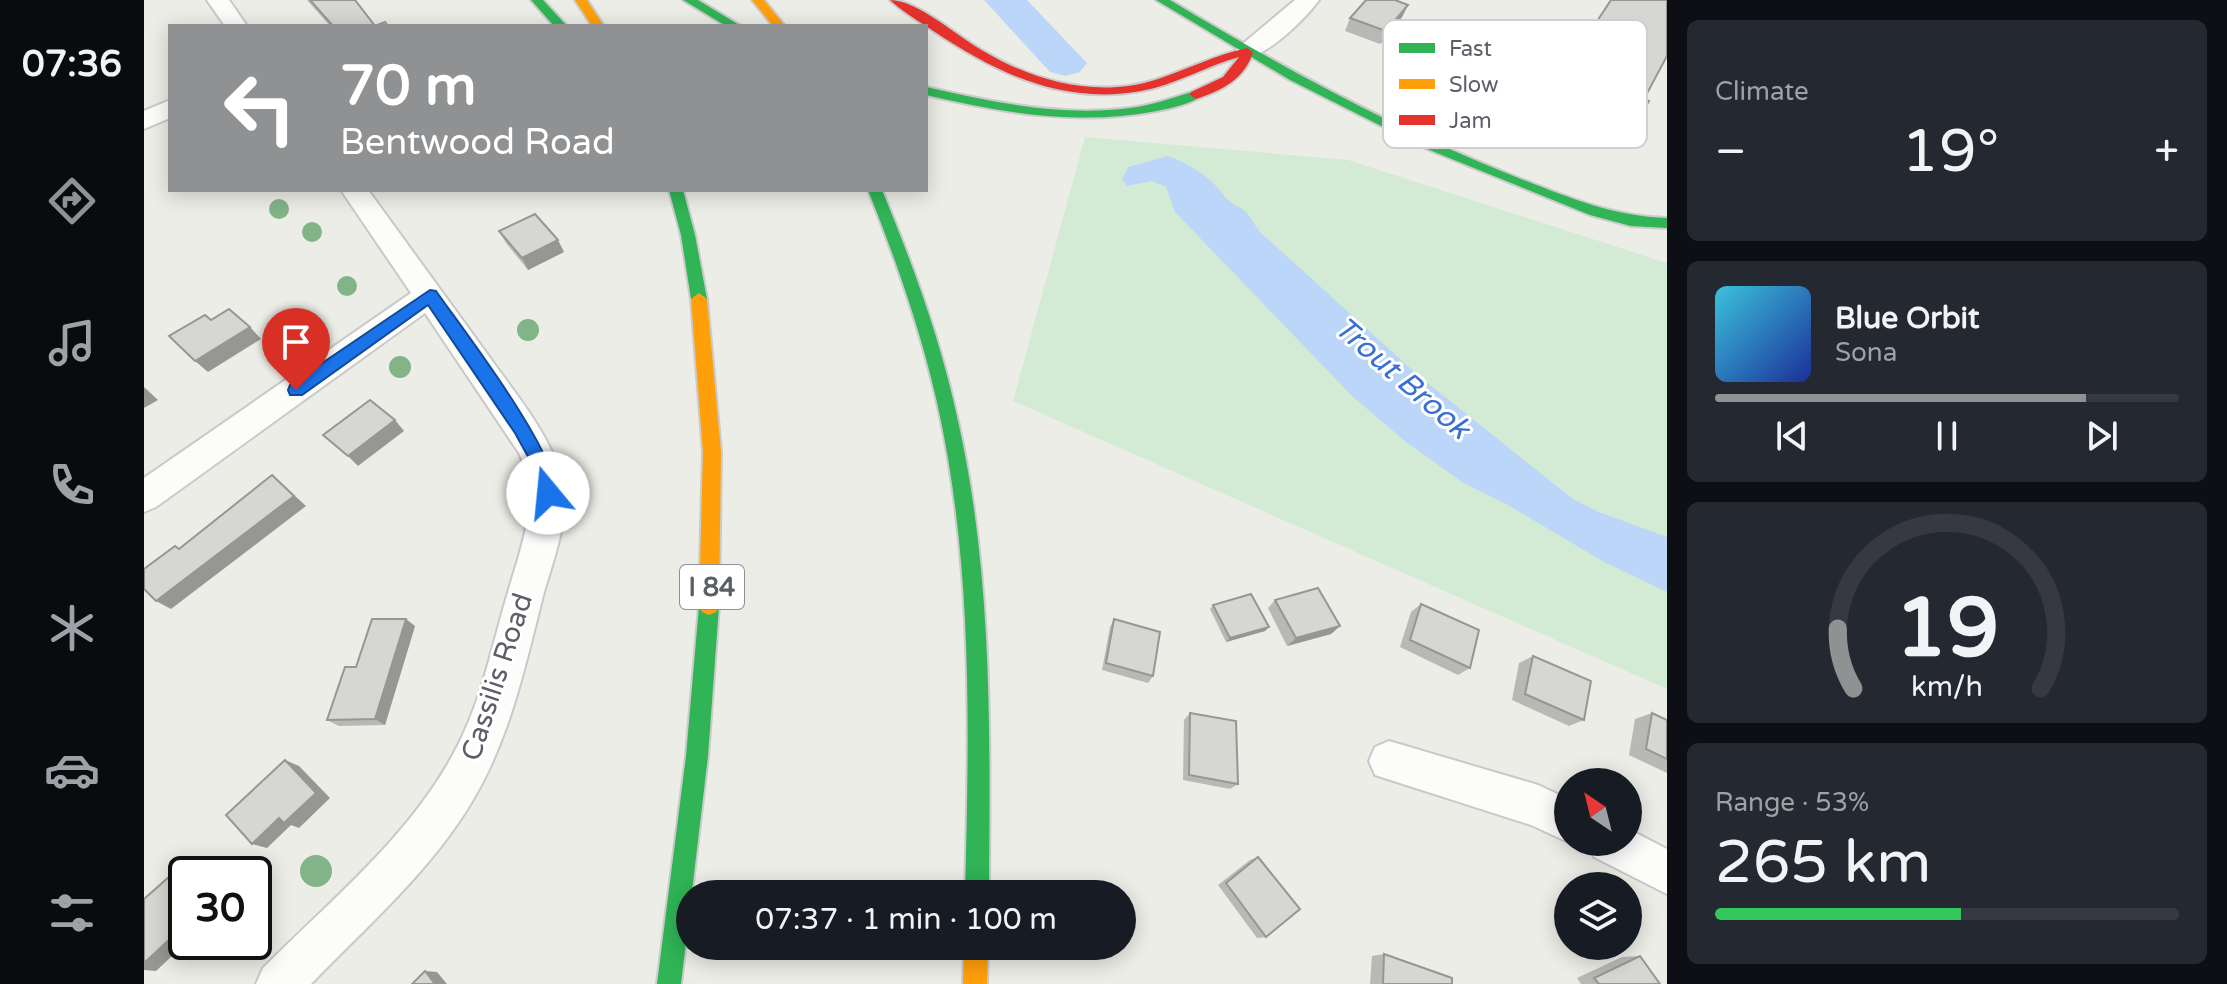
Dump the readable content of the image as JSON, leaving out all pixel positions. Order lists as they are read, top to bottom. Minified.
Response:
{"streets":{"main road":["I 84"],"street":["Cassilis Road"]},"water":["Trout Brook"],"legend":["Fast","Slow","Jam"],"north":"top left","page":{"tabs":"07:36","tile":["Climate",["Range · 53%","265 km"]],"turn":["70 m","Bentwood Road"],"heat":["−","19°","+"],"song":["Blue Orbit","Sona"],"limit":"30","trip":"07:37 · 1 min · 100 m","gauge":["19","km/h"]}}
